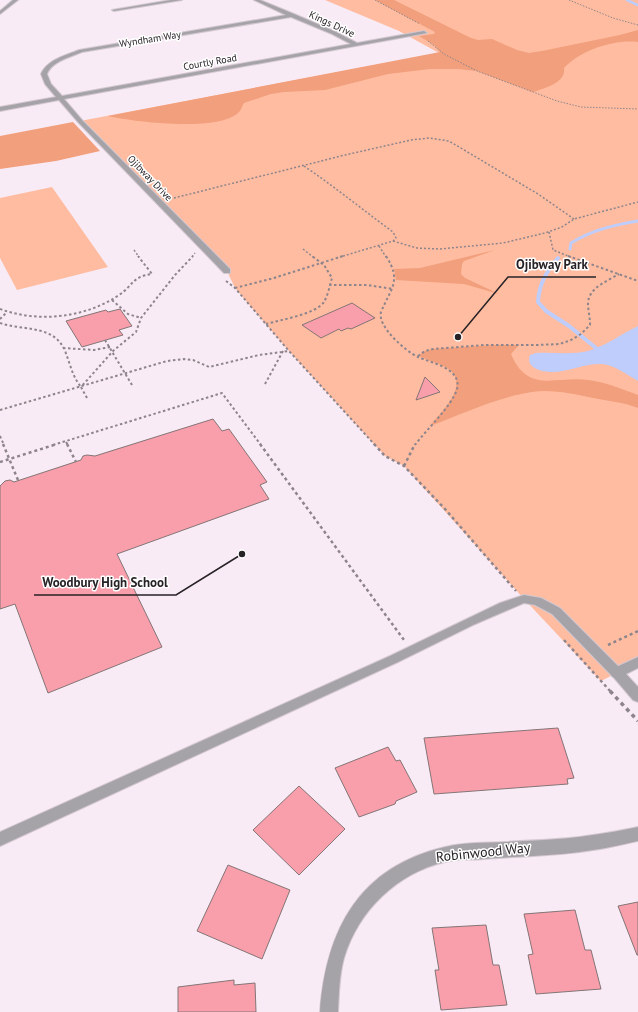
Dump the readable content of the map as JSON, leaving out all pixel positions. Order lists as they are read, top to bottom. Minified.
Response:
{"streets":{"street":["Kings Drive","Wyndham Way","Courtly Road","Ojibway Drive","Robinwood Way"]},"crossings":[["Kings Drive","Wyndham Way"],["Kings Drive","Courtly Road"],["Wyndham Way","Courtly Road"],["Wyndham Way","Ojibway Drive"],["Courtly Road","Ojibway Drive"]],"places":["Ojibway Park","Woodbury High School"]}
